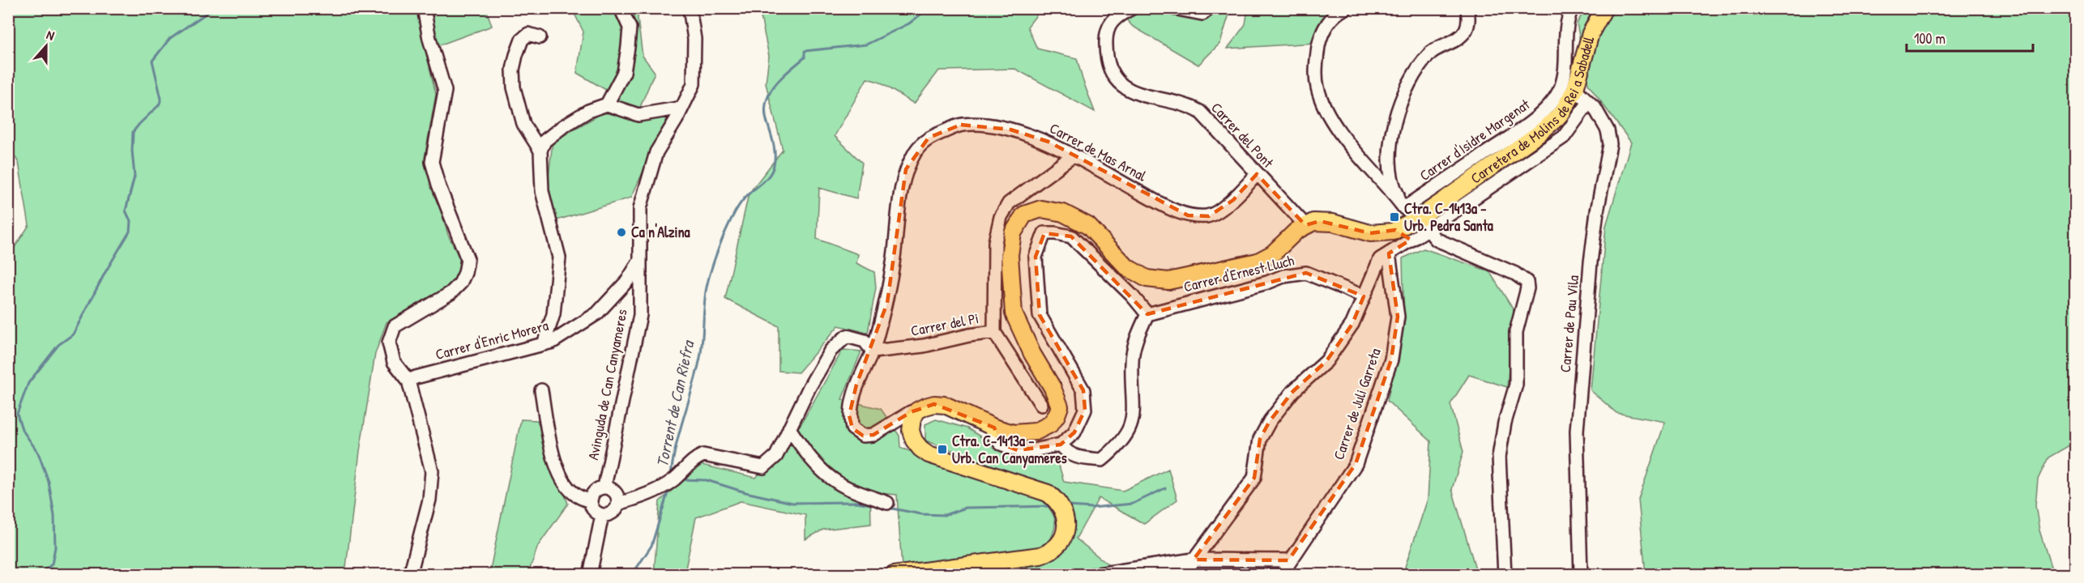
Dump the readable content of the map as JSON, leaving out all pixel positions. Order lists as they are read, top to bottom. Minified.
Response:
{"streets":{"main road":["Carretera de Molins de Rei a Sabadell"],"street":["Carrer del Pont","Carrer d'Isidre Margenat","Carrer de Mas Arnal","Carrer d'Ernest Lluch","Carrer de Pau Vila","Carrer del Pi","Carrer d'Enric Morera","Avinguda de Can Canyameres","Carrer de Juli Garreta"]},"crossings":[["Carretera de Molins de Rei a Sabadell","Carrer de Pau Vila"],["Carrer del Pont","Carrer de Mas Arnal"],["Carrer de Mas Arnal","Carrer del Pi"],["Carrer d'Enric Morera","Avinguda de Can Canyameres"]],"water":["Torrent de Can Riefra"],"places":{"transit":["Ctra. C-1413a - Urb. Pedra Santa","Ctra. C-1413a - Urb. Can Canyameres"],"other":["Ca n'Alzina"]},"scale_bar":"100 m","north":"top"}
